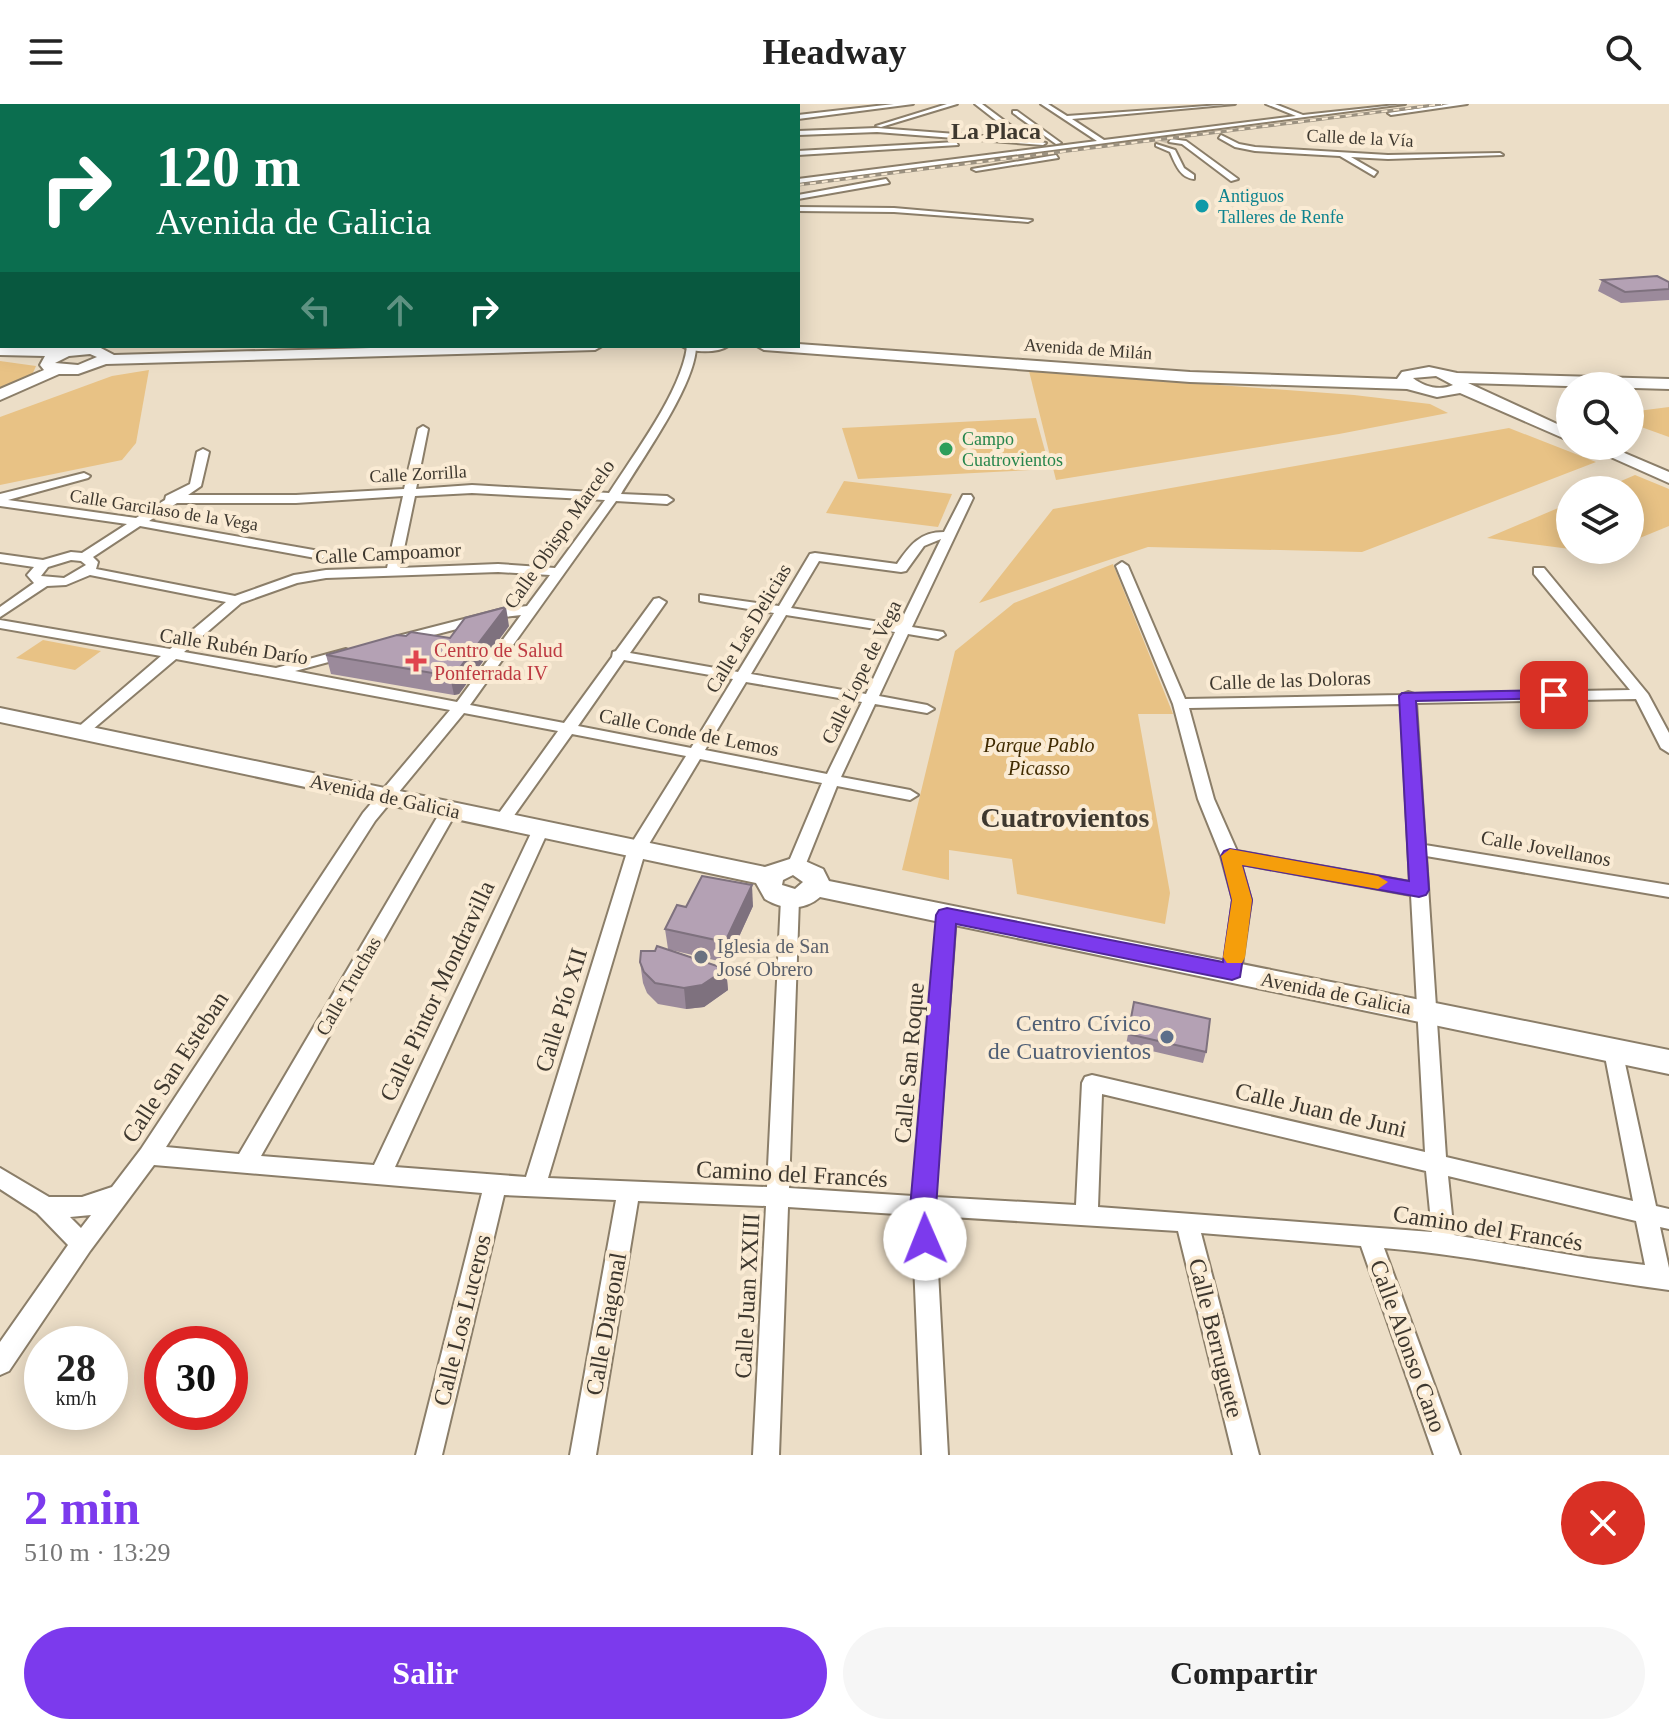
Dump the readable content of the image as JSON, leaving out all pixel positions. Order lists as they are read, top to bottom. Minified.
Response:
{"streets":{"street":["Calle de la Vía","Avenida de Milán","Calle Zorrilla","Calle Garcilaso de la Vega","Calle Obispo Marcelo","Calle Campoamor","Calle Las Delicias","Calle Rubén Darío","Calle Lope de Vega","Calle de las Doloras","Calle Conde de Lemos","Avenida de Galicia","Calle Jovellanos","Calle Truchas","Calle Pintor Mondravilla","Calle Pío XII","Calle San Roque","Calle San Esteban","Calle Juan de Juni","Camino del Francés","Calle Juan XXIII","Calle Los Luceros","Calle Diagonal","Calle Berruguete","Calle Alonso Cano"]},"crossings":[["Calle Zorrilla","Calle Obispo Marcelo"],["Calle Obispo Marcelo","Calle Campoamor"],["Calle Obispo Marcelo","Calle Rubén Darío"],["Calle Obispo Marcelo","Calle Conde de Lemos"],["Calle Obispo Marcelo","Avenida de Galicia"],["Calle Obispo Marcelo","Calle San Esteban"],["Calle Campoamor","Calle Rubén Darío"],["Calle Campoamor","Avenida de Galicia"],["Calle Las Delicias","Calle Lope de Vega"],["Calle Las Delicias","Calle Conde de Lemos"],["Calle Las Delicias","Avenida de Galicia"],["Calle Las Delicias","Calle Pío XII"],["Calle Rubén Darío","Calle Conde de Lemos"],["Calle Lope de Vega","Calle Conde de Lemos"],["Calle Lope de Vega","Avenida de Galicia"],["Calle Lope de Vega","Calle Juan XXIII"],["Avenida de Galicia","Calle Truchas"],["Avenida de Galicia","Calle Pintor Mondravilla"],["Avenida de Galicia","Calle Pío XII"],["Avenida de Galicia","Calle San Roque"],["Avenida de Galicia","Calle San Esteban"],["Avenida de Galicia","Calle Juan XXIII"],["Calle Truchas","Camino del Francés"],["Calle Pintor Mondravilla","Camino del Francés"],["Calle Pío XII","Camino del Francés"],["Calle San Roque","Camino del Francés"],["Calle San Esteban","Camino del Francés"],["Calle Juan de Juni","Camino del Francés"],["Camino del Francés","Calle Juan XXIII"],["Camino del Francés","Calle Los Luceros"],["Camino del Francés","Calle Diagonal"],["Camino del Francés","Calle Berruguete"],["Camino del Francés","Calle Alonso Cano"]],"districts":["La Placa","Cuatrovientos"],"parks":["Parque Pablo Picasso"],"places":{"other":["Antiguos Talleres de Renfe","Campo Cuatrovientos","Iglesia de San José Obrero","Centro Cívico de Cuatrovientos"],"health":["Centro de Salud Ponferrada IV"]},"page":{"header":"Headway","turn":["120 m","Avenida de Galicia"],"speed":"28 km/h","limit":"30","heading":["2 min","510 m · 13:29"],"buttons":["Salir","Compartir"]}}
